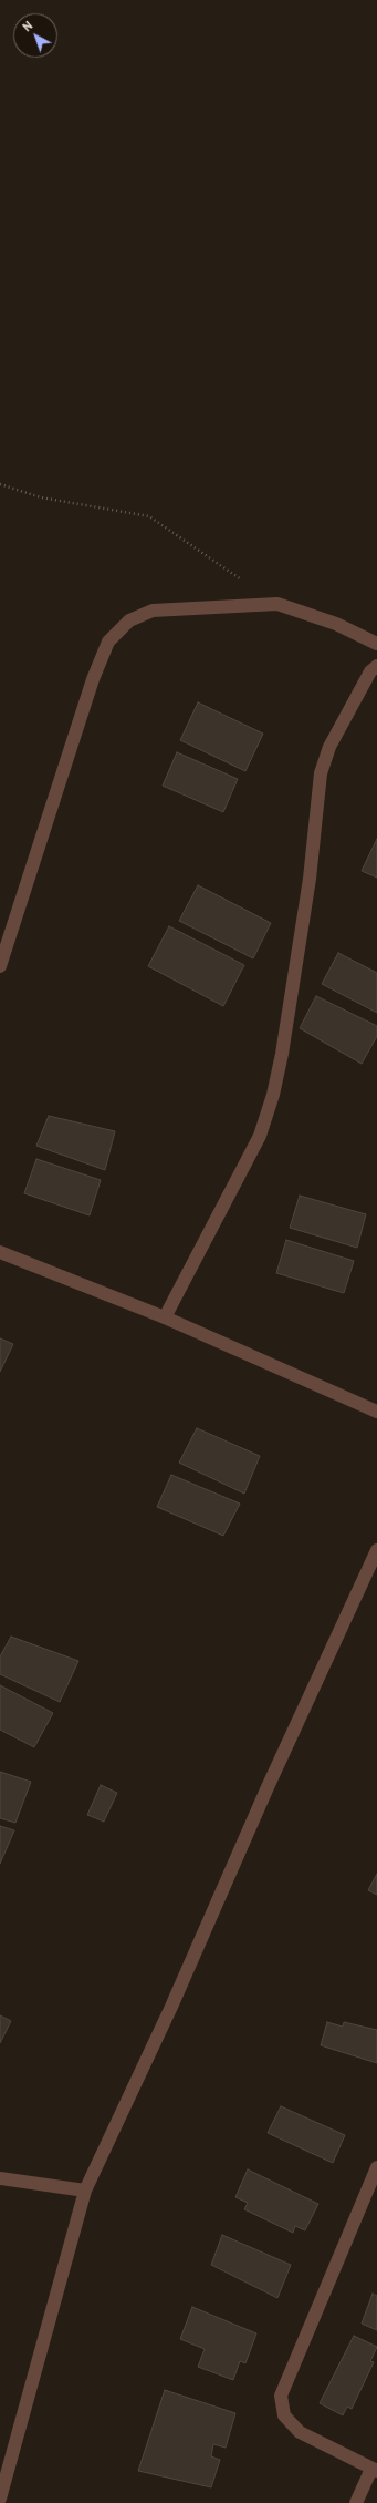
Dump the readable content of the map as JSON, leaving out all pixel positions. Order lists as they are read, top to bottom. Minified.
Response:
{"north":"top left"}
